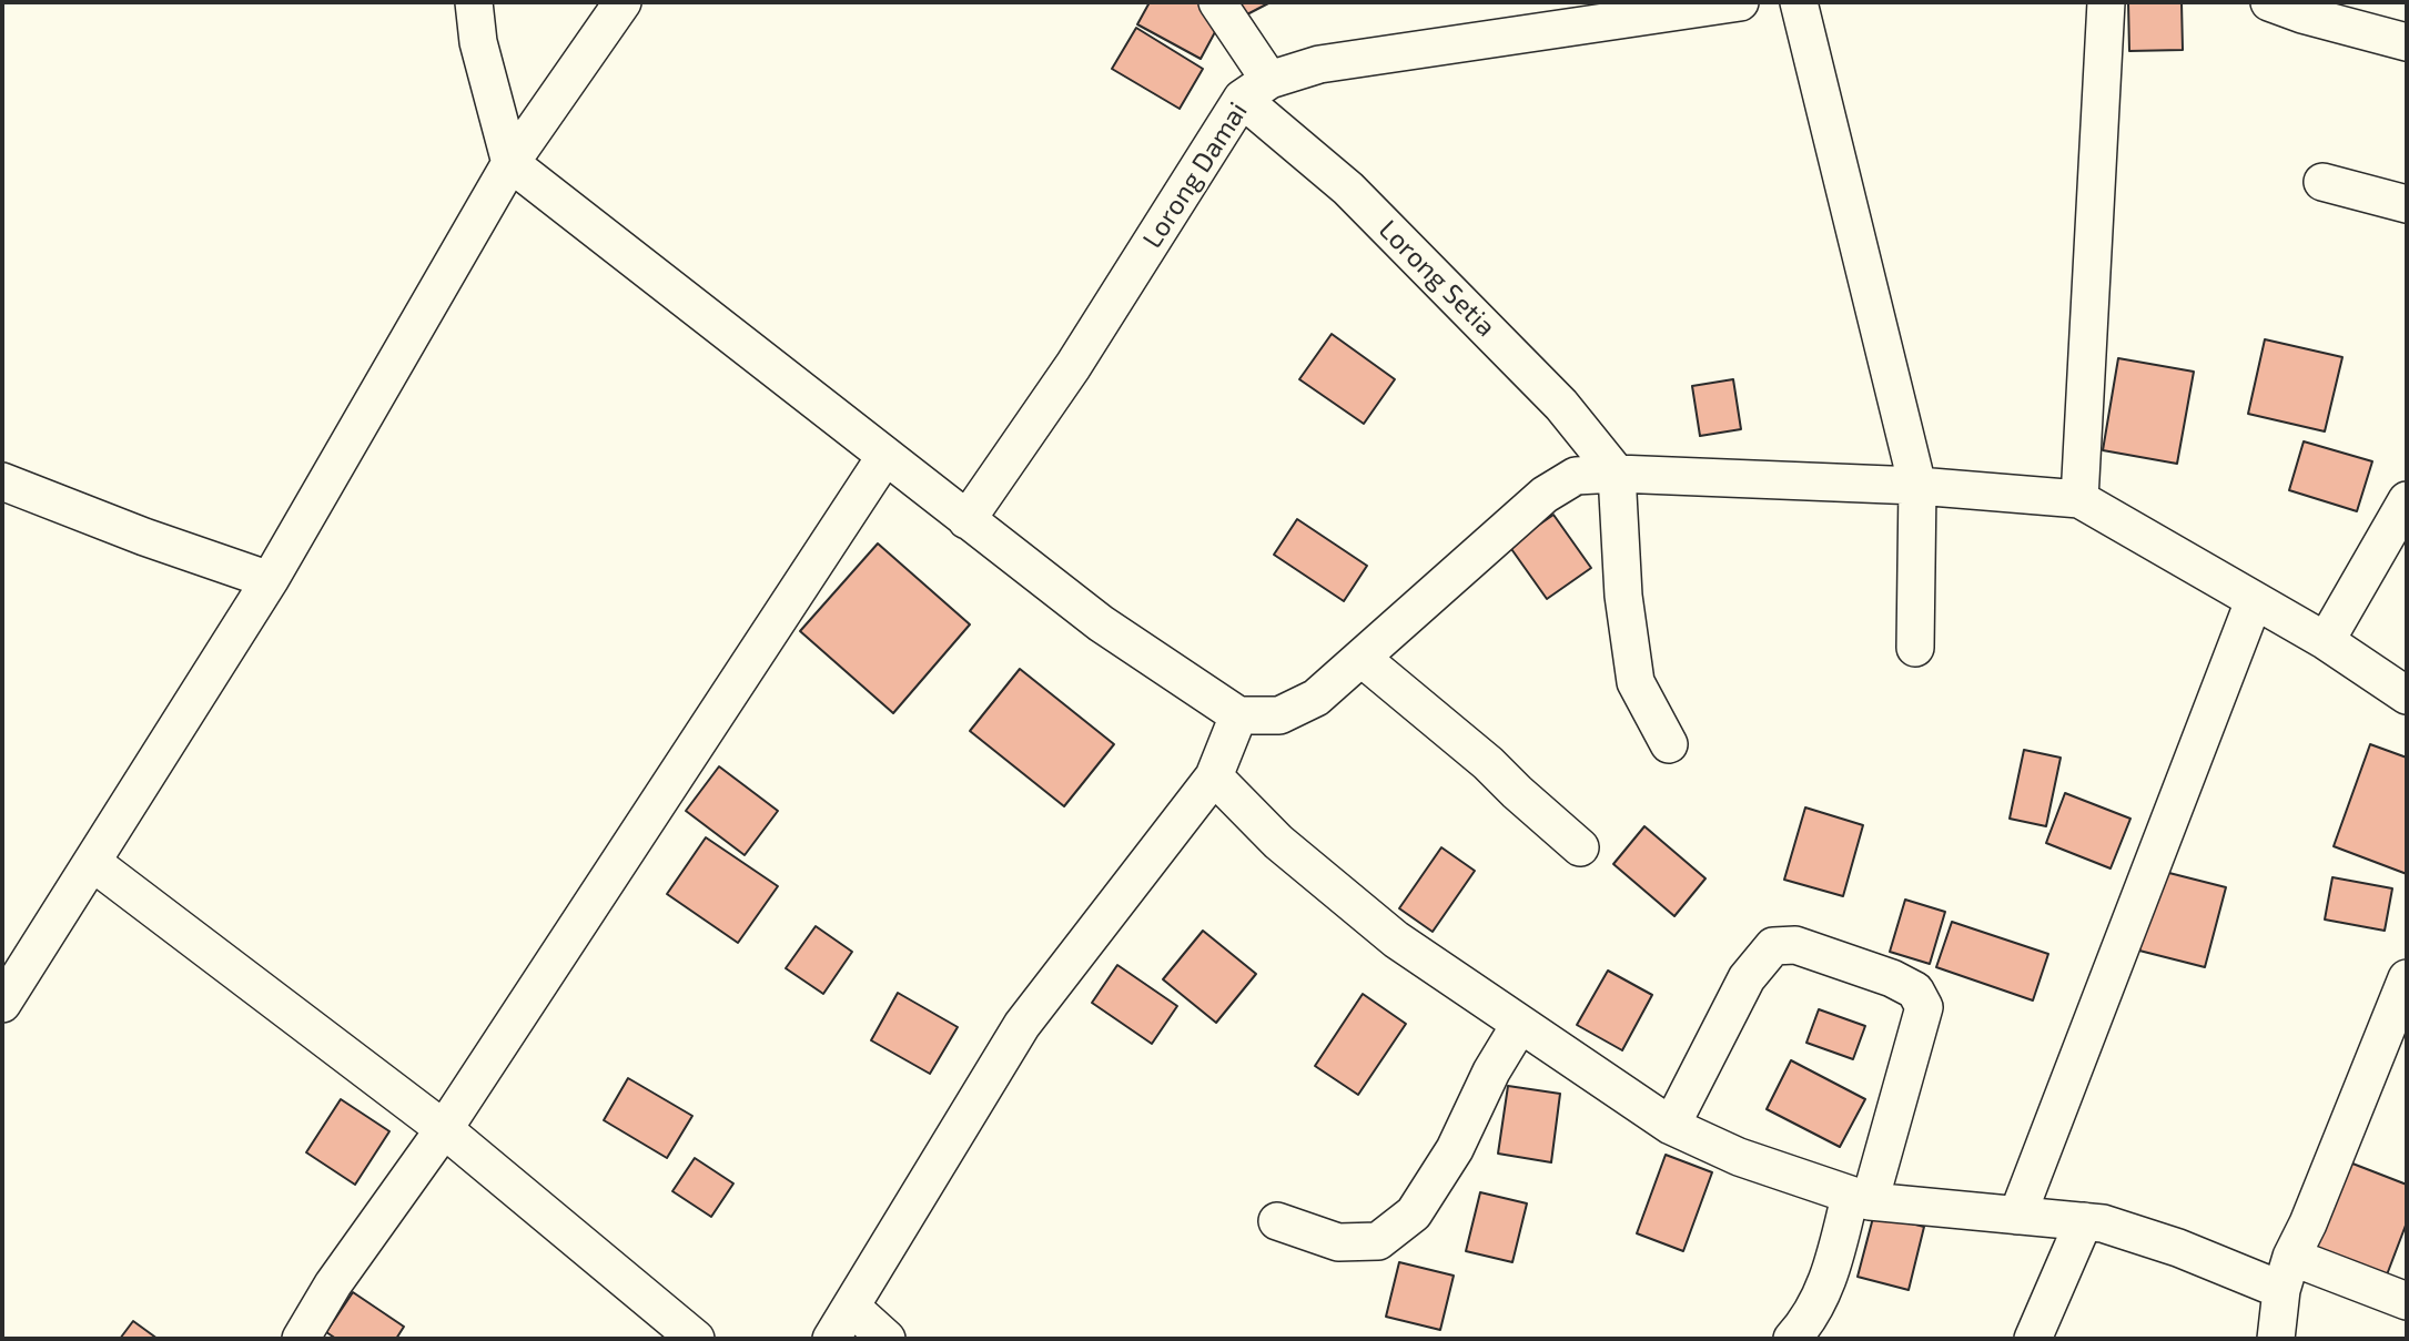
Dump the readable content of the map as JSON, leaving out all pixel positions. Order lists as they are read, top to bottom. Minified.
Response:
{"streets":{"street":["Lorong Damai","Lorong Setia"]},"crossings":[["Lorong Damai","Lorong Setia"]]}
